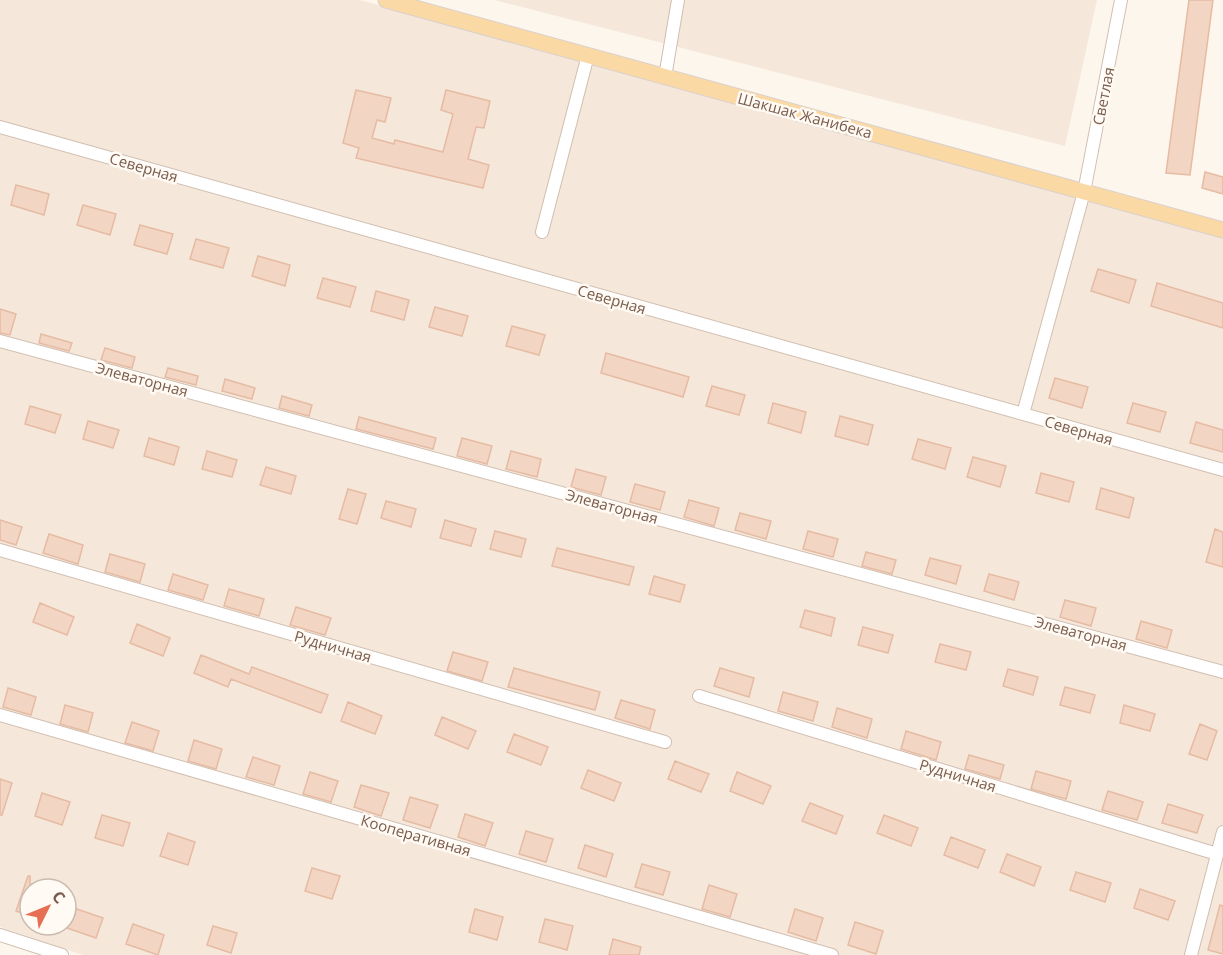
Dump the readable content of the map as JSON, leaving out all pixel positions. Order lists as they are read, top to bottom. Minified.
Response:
{"streets":{"main road":["Шакшак Жанибека"],"street":["Светлая","Северная","Элеваторная","Рудничная","Кооперативная"]},"crossings":[["Светлая","Шакшак Жанибека"],["Светлая","Северная"]],"north":"top right"}
